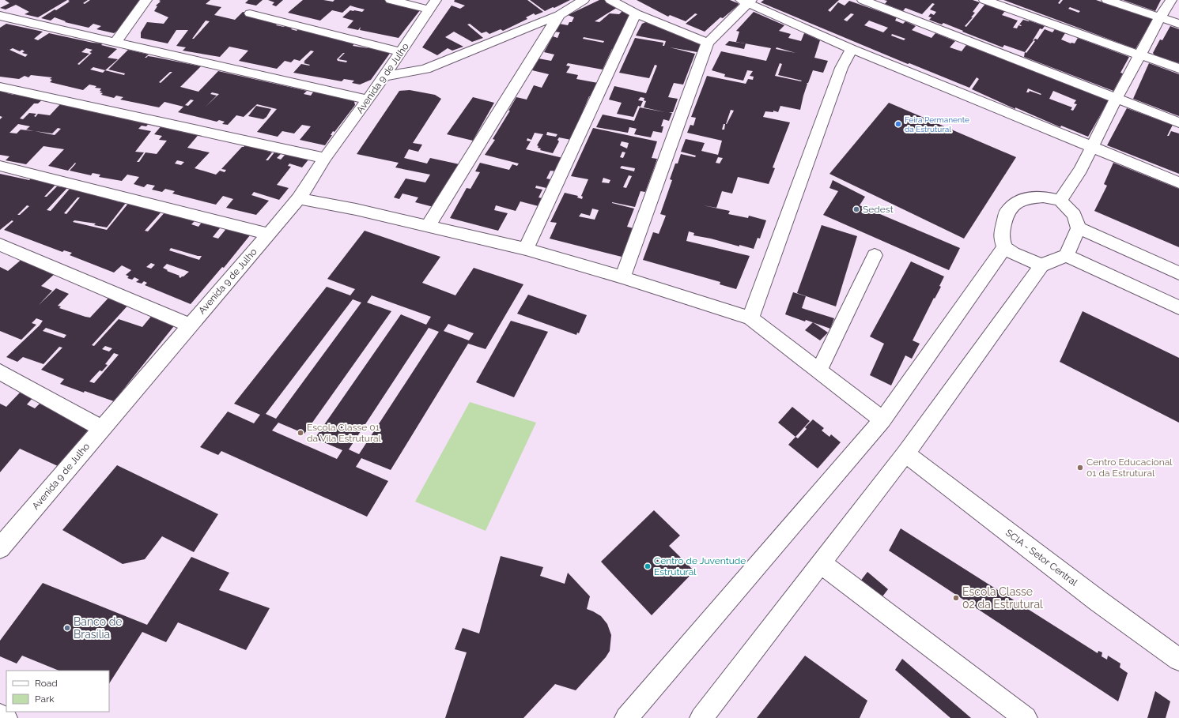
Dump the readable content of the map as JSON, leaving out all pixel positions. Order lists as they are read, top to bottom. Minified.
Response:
{"streets":{"street":["Avenida 9 de Julho","SCIA - Setor Central"]},"places":["Feira Permanente da Estrutural","Sedest","Escola Classe 01 da Vila Estrutural","Centro Educacional 01 da Estrutural","Centro de Juventude Estrutural","Escola Classe 02 da Estrutural","Banco de Brasília"],"legend":["Road","Park"]}
